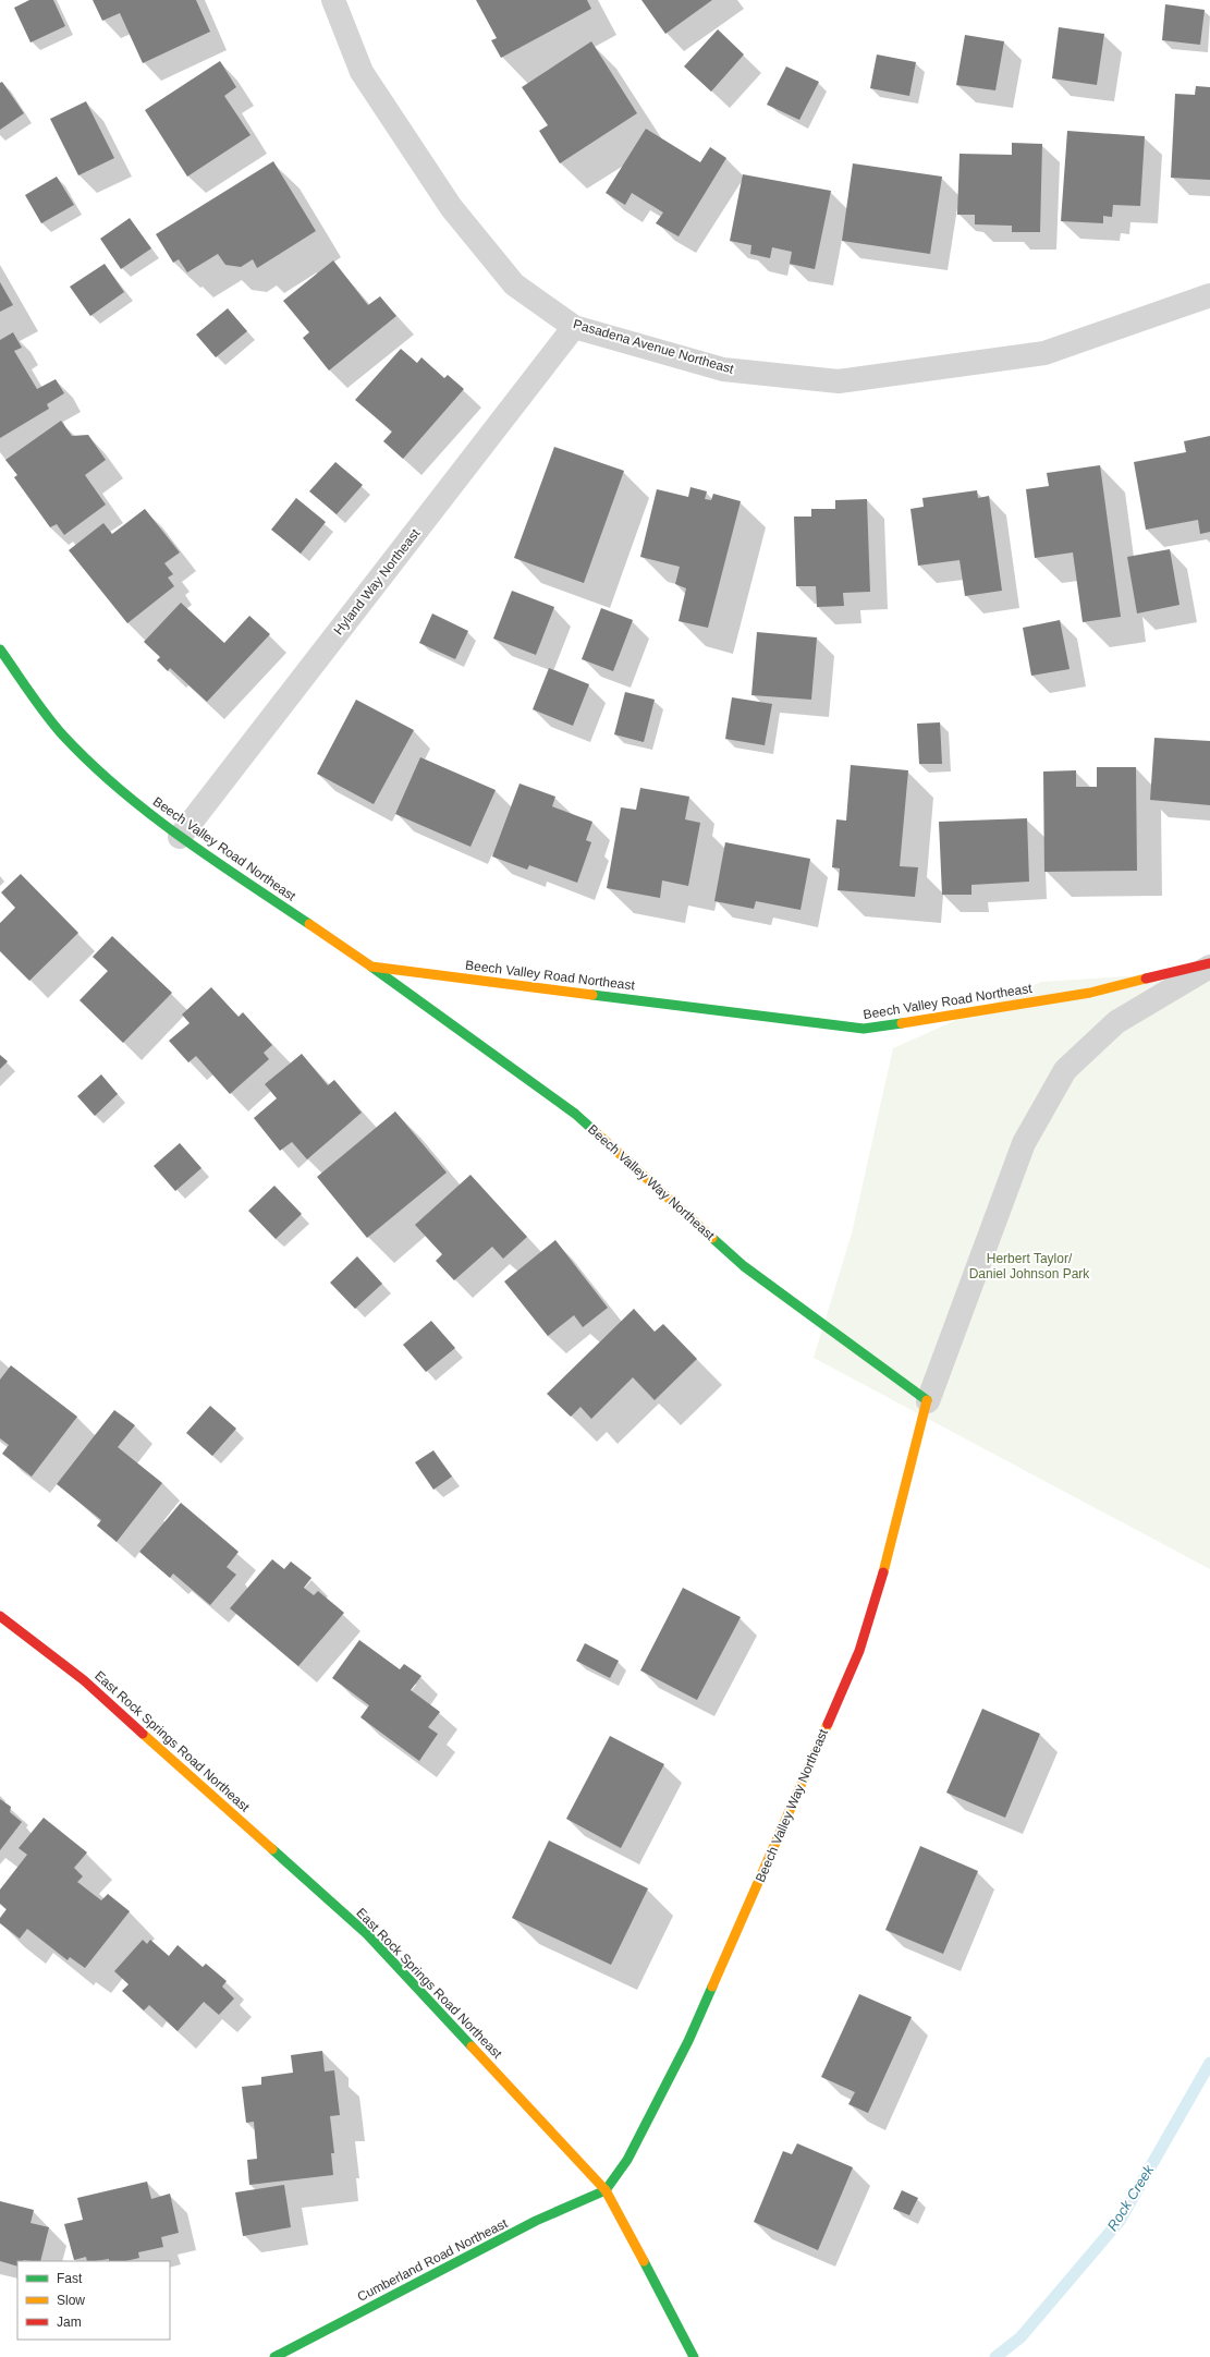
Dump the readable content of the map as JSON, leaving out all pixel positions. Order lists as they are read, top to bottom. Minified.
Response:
{"streets":{"street":["Pasadena Avenue Northeast","Hyland Way Northeast","Beech Valley Road Northeast","Beech Valley Way Northeast","East Rock Springs Road Northeast","Cumberland Road Northeast"]},"crossings":[["Pasadena Avenue Northeast","Hyland Way Northeast"],["Hyland Way Northeast","Beech Valley Road Northeast"],["Beech Valley Road Northeast","Beech Valley Way Northeast"],["Beech Valley Way Northeast","East Rock Springs Road Northeast"],["Beech Valley Way Northeast","Cumberland Road Northeast"],["East Rock Springs Road Northeast","Cumberland Road Northeast"]],"water":["Rock Creek"],"parks":["Herbert Taylor/ Daniel Johnson Park"],"legend":["Fast","Slow","Jam"]}
